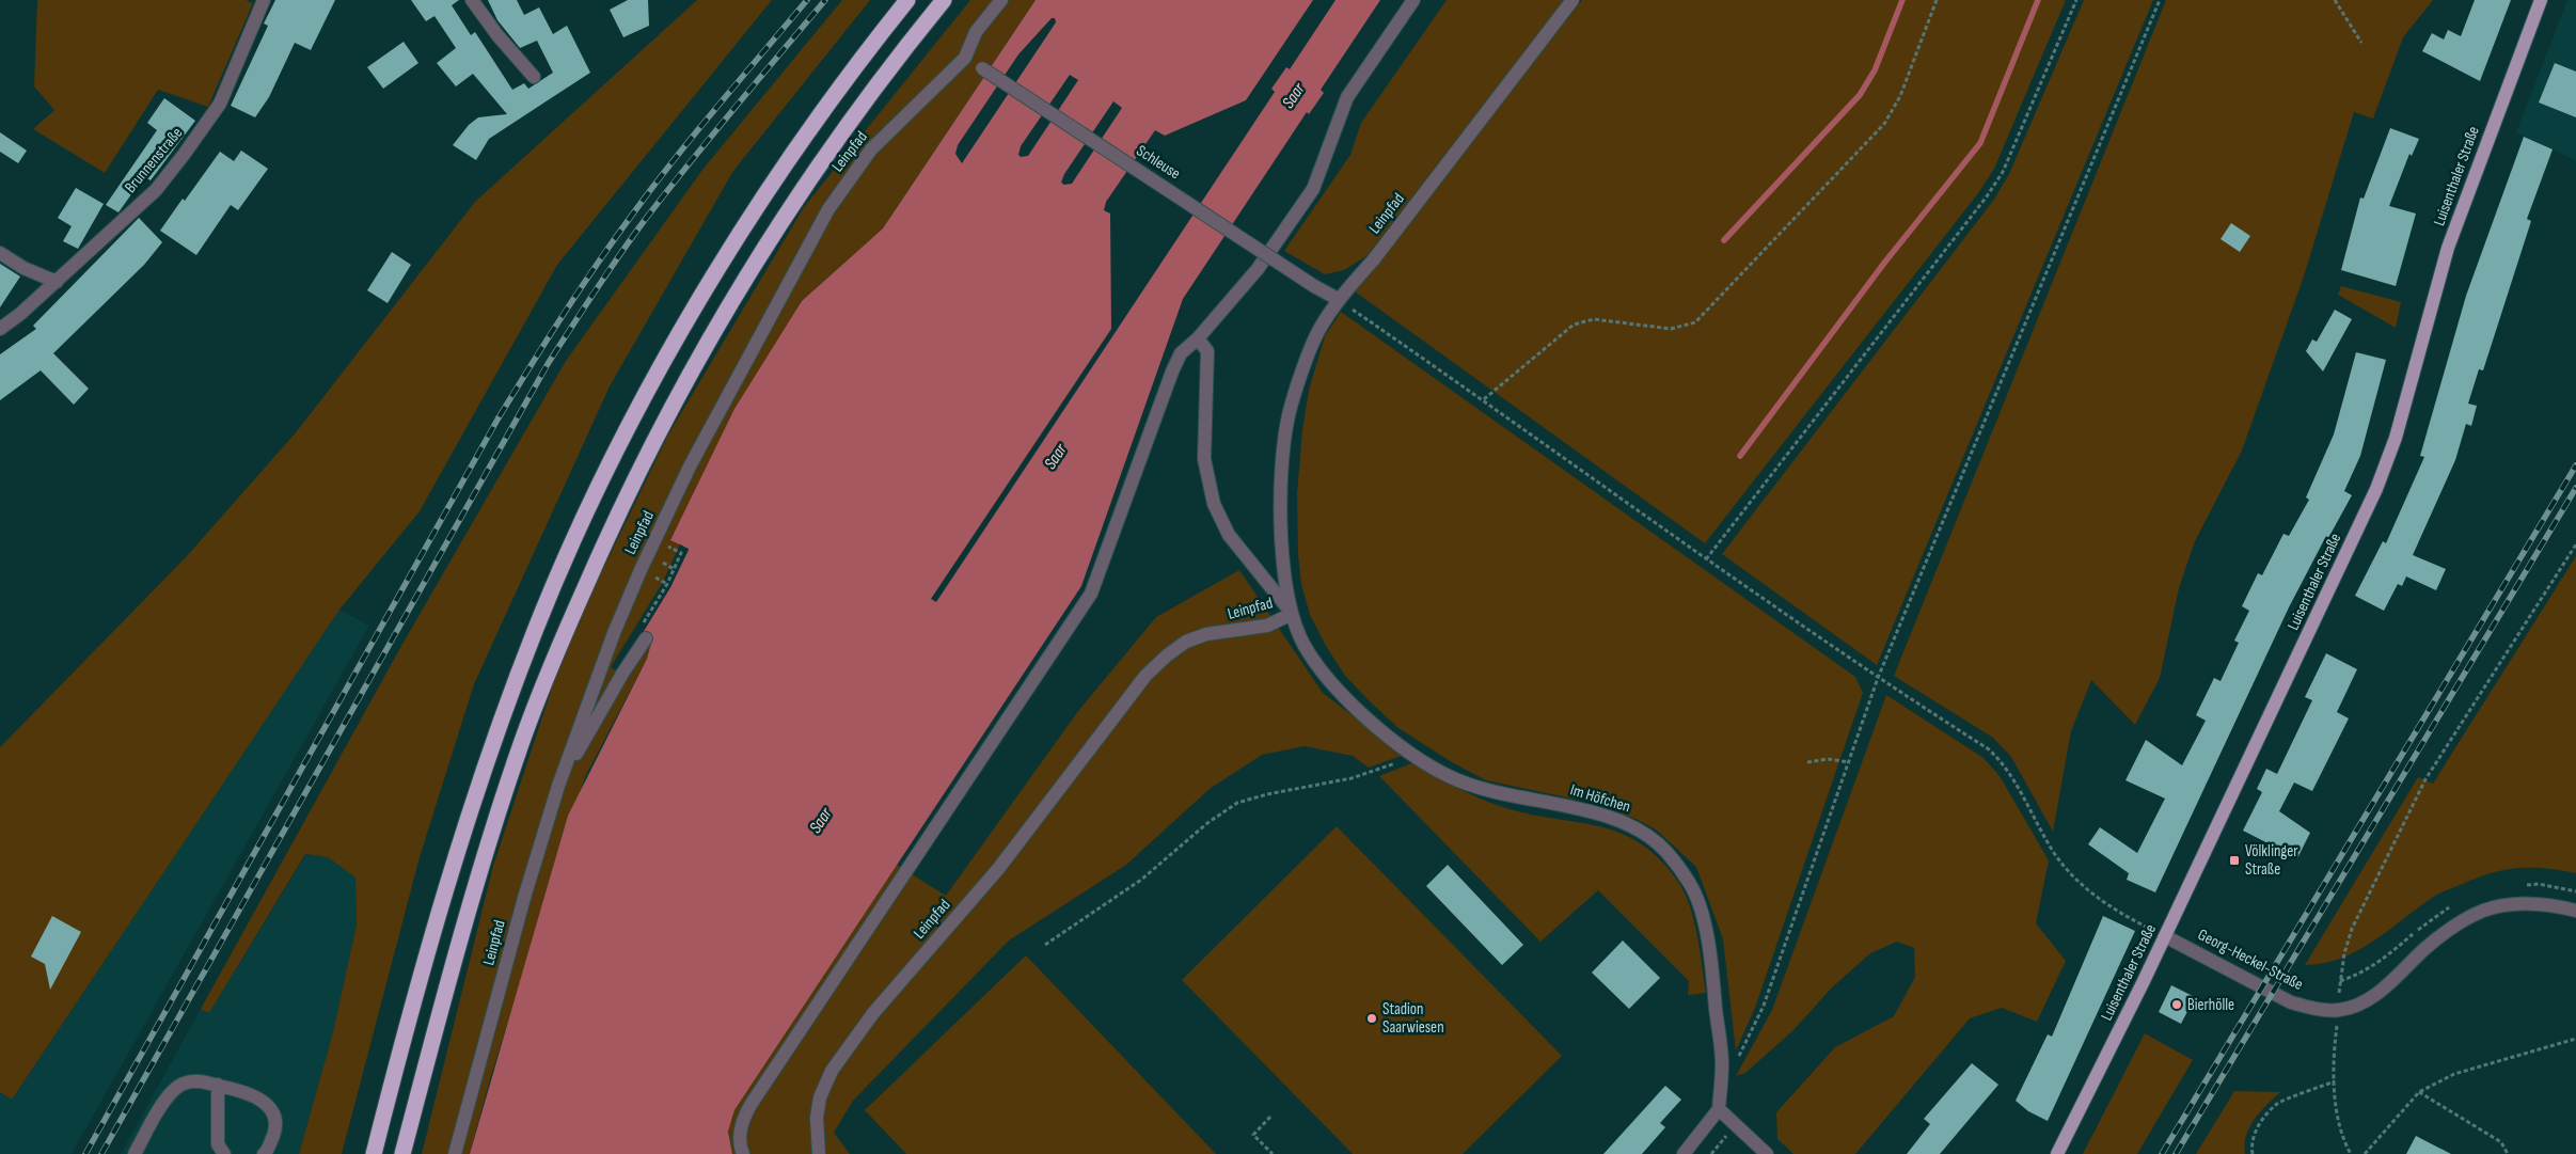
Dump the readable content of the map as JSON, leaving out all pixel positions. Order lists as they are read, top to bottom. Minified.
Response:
{"streets":{"main road":["Luisenthaler Straße"],"street":["Leinpfad","Brunnenstraße","Schleuse","Im Höfchen","Georg-Heckel-Straße"]},"crossings":[["Leinpfad","Schleuse"],["Leinpfad","Im Höfchen"],["Luisenthaler Straße","Georg-Heckel-Straße"]],"water":["Saar"],"places":{"transit":["Völklinger Straße"],"other":["Bierhölle","Stadion Saarwiesen"]}}
